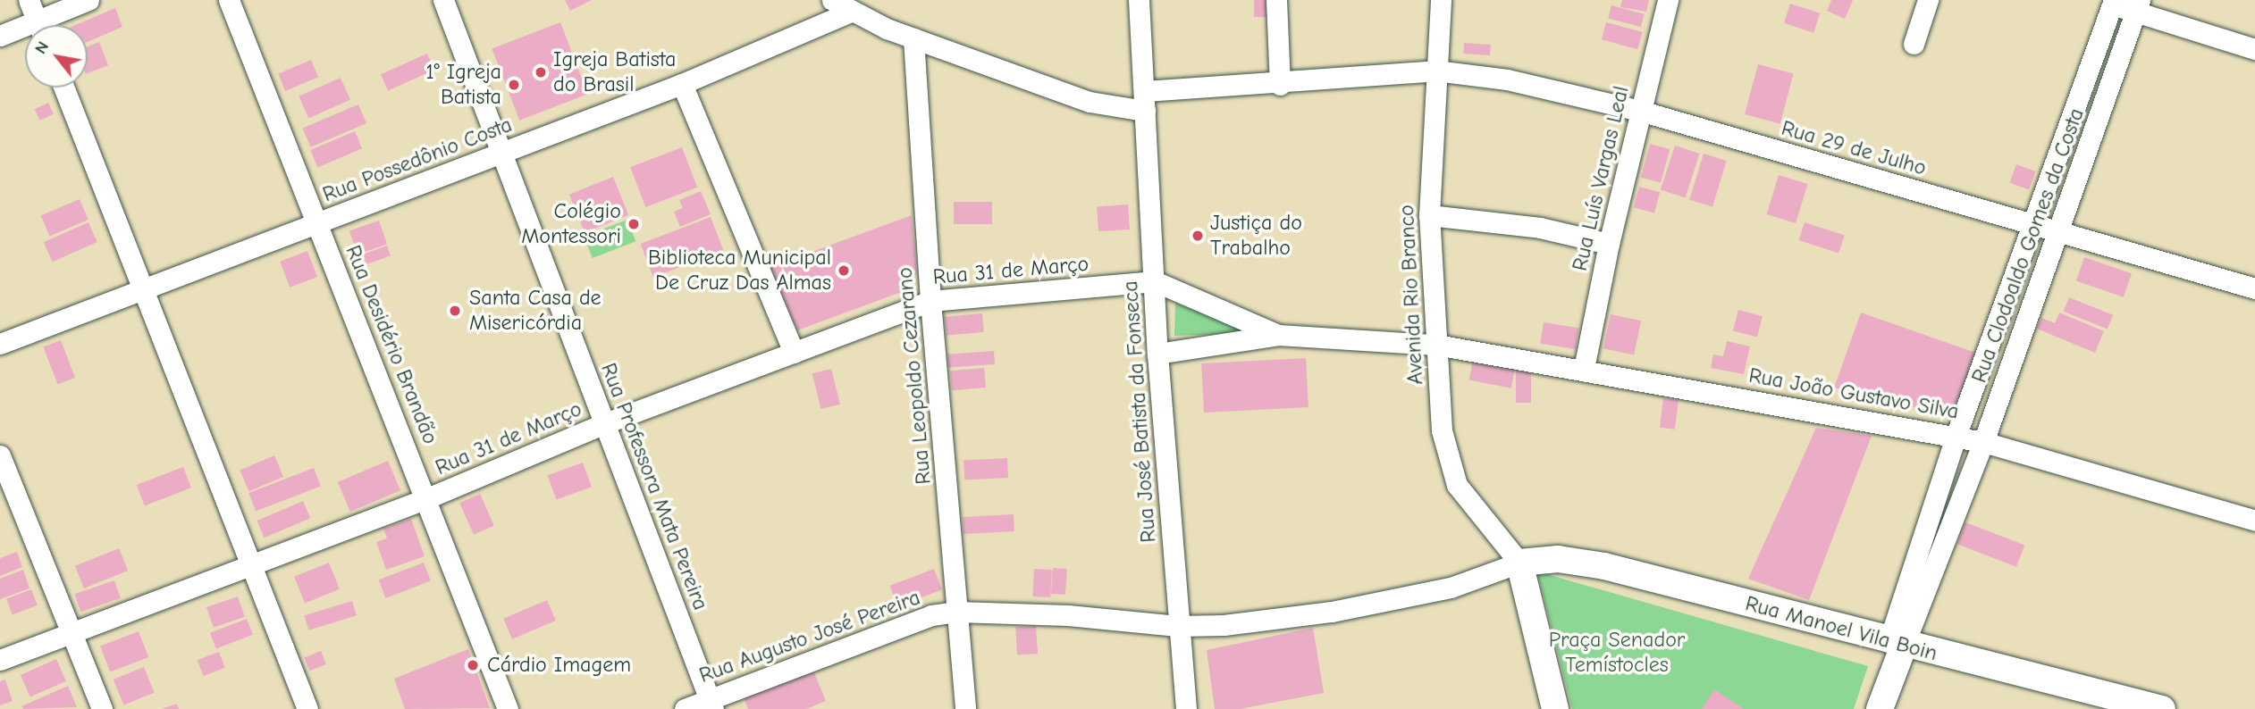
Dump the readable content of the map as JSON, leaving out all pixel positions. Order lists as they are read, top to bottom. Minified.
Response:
{"streets":{"main road":["Rua Manoel Vila Boin"],"street":["Rua 29 de Julho","Rua Possedônio Costa","Rua Luís Vargas Leal","Rua Clodoaldo Gomes da Costa","Rua 31 de Março","Avenida Rio Branco","Rua Desidério Brandão","Rua Leopoldo Cezarano","Rua João Gustavo Silva","Rua José Batista da Fonseca","Rua Professora Mata Pereira","Rua Augusto José Pereira"]},"crossings":[["Rua 29 de Julho","Rua Possedônio Costa"],["Rua 29 de Julho","Rua Luís Vargas Leal"],["Rua 29 de Julho","Rua Clodoaldo Gomes da Costa"],["Rua 29 de Julho","Avenida Rio Branco"],["Rua 29 de Julho","Rua Leopoldo Cezarano"],["Rua 29 de Julho","Rua José Batista da Fonseca"],["Rua Possedônio Costa","Rua Desidério Brandão"],["Rua Possedônio Costa","Rua Professora Mata Pereira"],["Rua Luís Vargas Leal","Rua João Gustavo Silva"],["Rua Clodoaldo Gomes da Costa","Rua João Gustavo Silva"],["Rua Clodoaldo Gomes da Costa","Rua Manoel Vila Boin"],["Rua 31 de Março","Rua Desidério Brandão"],["Rua 31 de Março","Rua Leopoldo Cezarano"],["Rua 31 de Março","Rua José Batista da Fonseca"],["Rua 31 de Março","Rua Professora Mata Pereira"],["Avenida Rio Branco","Rua João Gustavo Silva"],["Avenida Rio Branco","Rua Manoel Vila Boin"],["Avenida Rio Branco","Rua Augusto José Pereira"],["Rua Leopoldo Cezarano","Rua Augusto José Pereira"],["Rua José Batista da Fonseca","Rua Augusto José Pereira"],["Rua Professora Mata Pereira","Rua Augusto José Pereira"],["Rua Manoel Vila Boin","Rua Augusto José Pereira"]],"parks":["Praça Senador Temístocles"],"places":["Igreja Batista do Brasil","1° Igreja Batista","Colégio Montessori","Justiça do Trabalho","Biblioteca Municipal De Cruz Das Almas","Santa Casa de Misericórdia","Cárdio Imagem"],"north":"top left"}
